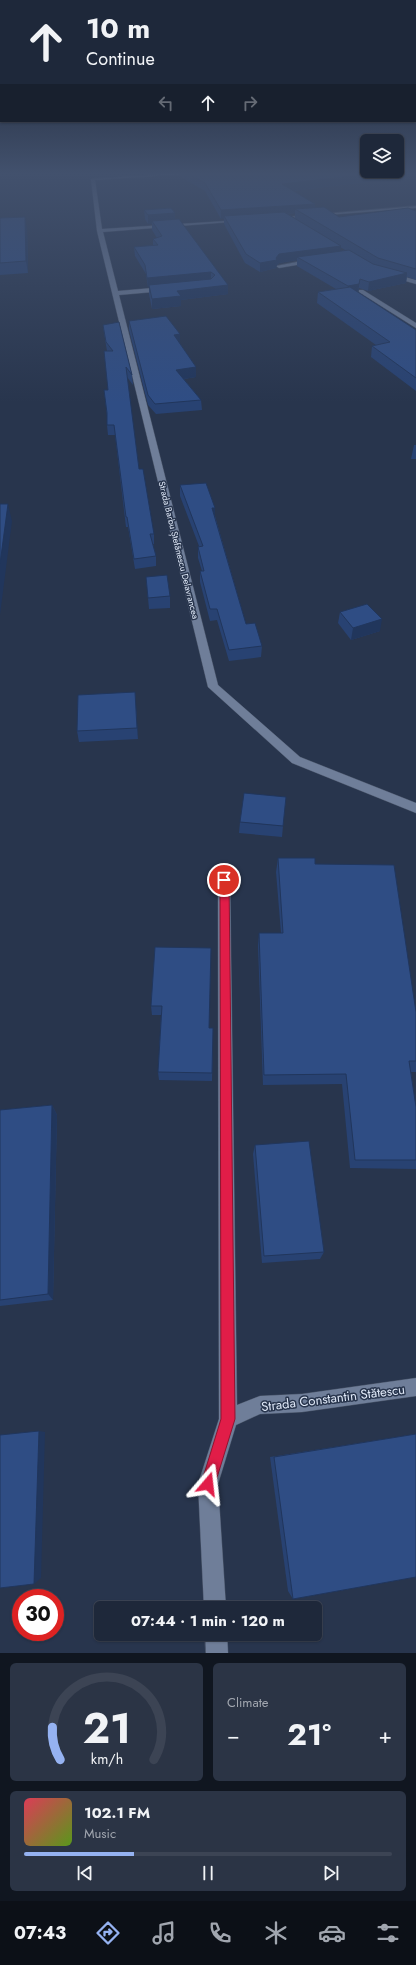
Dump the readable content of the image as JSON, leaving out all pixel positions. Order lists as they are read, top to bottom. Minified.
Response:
{"streets":{"street":["Strada Barbu Ștefănescu Delavrancea","Strada Constantin Stătescu"]},"page":{"turn":["10 m","Continue"],"limit":"30","trip":"07:44 · 1 min · 120 m","tile":"Climate","heat":["−","21°","+"],"song":["102.1 FM","Music"],"tabs":"07:43","gauge":["21","km/h"]}}
